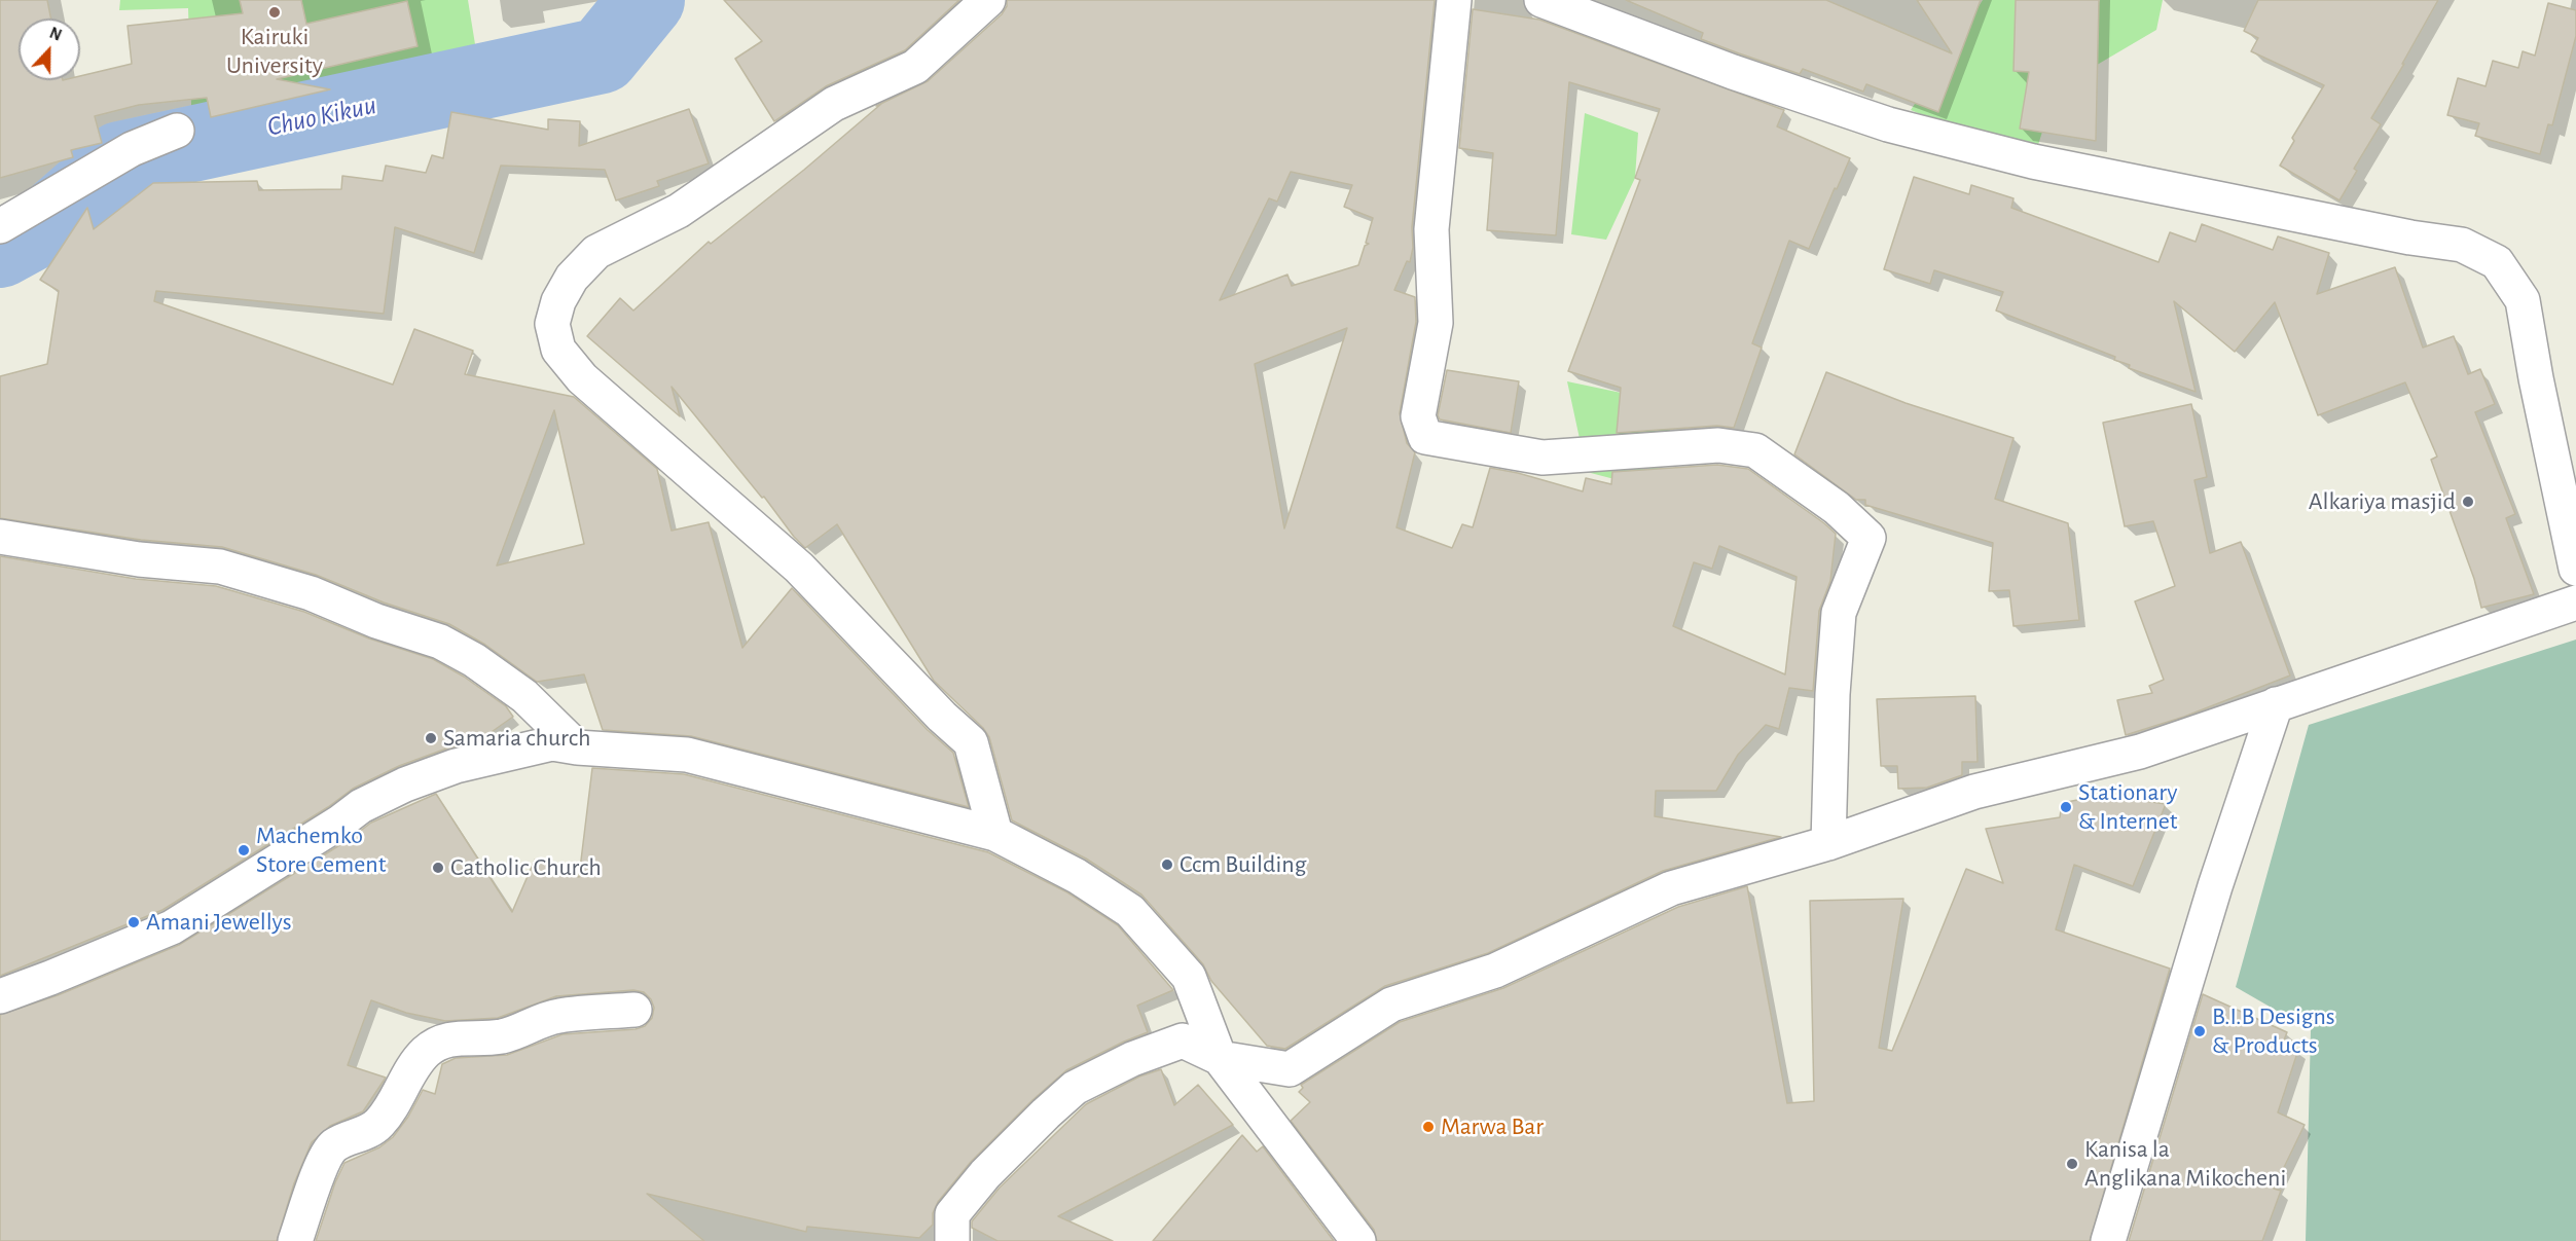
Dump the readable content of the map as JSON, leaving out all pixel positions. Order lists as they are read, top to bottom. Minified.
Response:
{"water":["Chuo Kikuu"],"places":["Kairuki University","Alkariya masjid","Samaria church","Stationary & Internet","Machemko Store Cement","Ccm Building","Catholic Church","Amani Jewellys","B.I.B Designs & Products","Marwa Bar","Kanisa la Anglikana Mikocheni"],"north":"top"}
